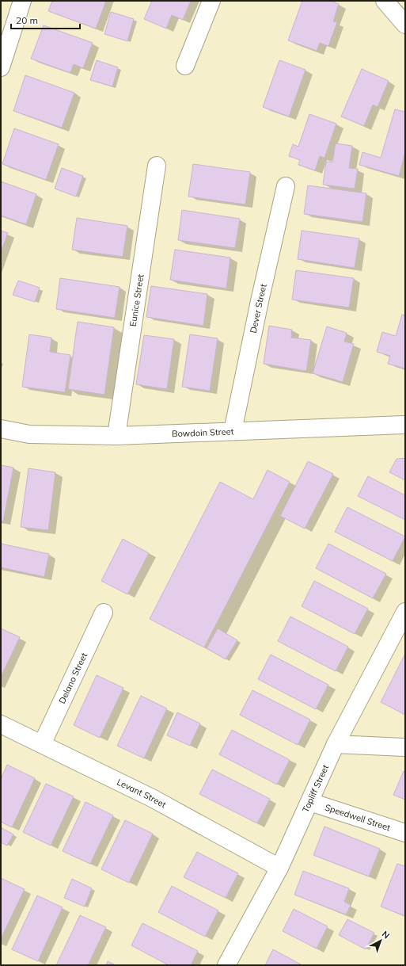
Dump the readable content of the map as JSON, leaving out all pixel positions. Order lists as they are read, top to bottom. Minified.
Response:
{"streets":{"street":["Eunice Street","Dever Street","Bowdoin Street","Delano Street","Topliff Street","Levant Street","Speedwell Street"]},"crossings":[["Eunice Street","Bowdoin Street"],["Dever Street","Bowdoin Street"],["Delano Street","Levant Street"],["Topliff Street","Levant Street"],["Topliff Street","Speedwell Street"]],"scale_bar":"20 m","north":"top right"}
